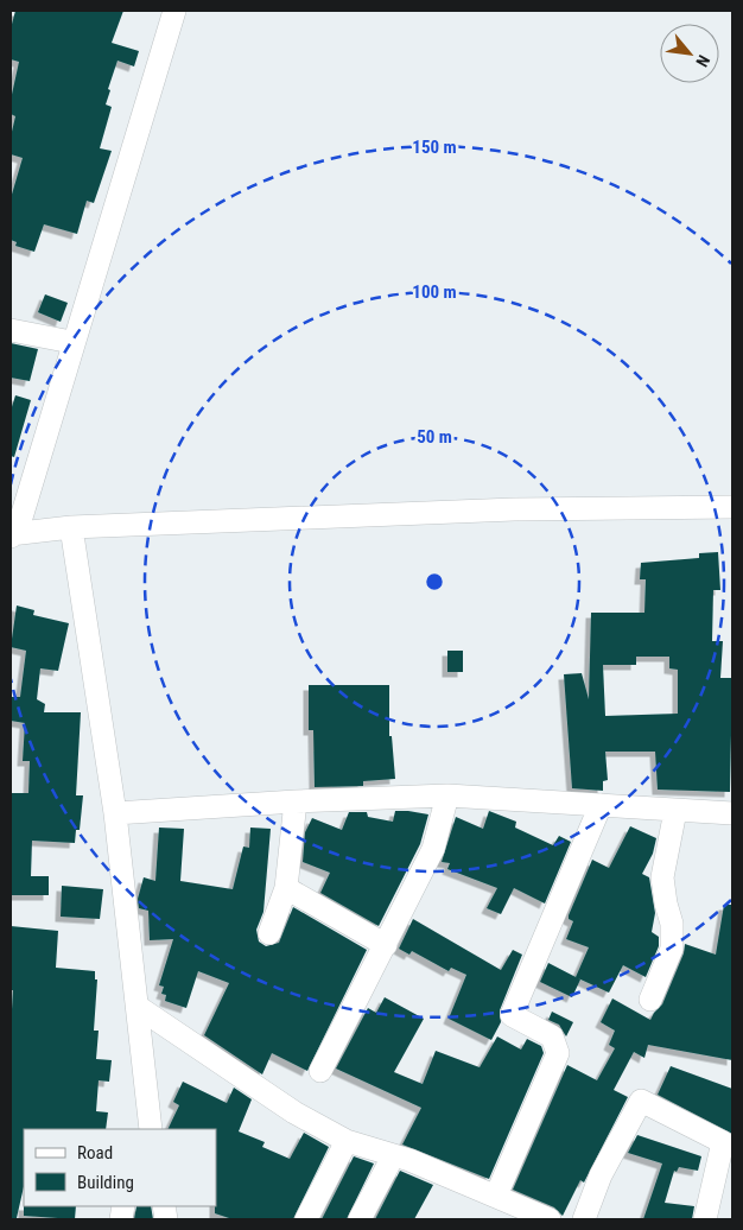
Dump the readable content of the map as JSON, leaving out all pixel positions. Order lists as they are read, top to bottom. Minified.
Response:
{"legend":["Road","Building"],"north":"bottom right","rings":["150 m","100 m","50 m"]}
